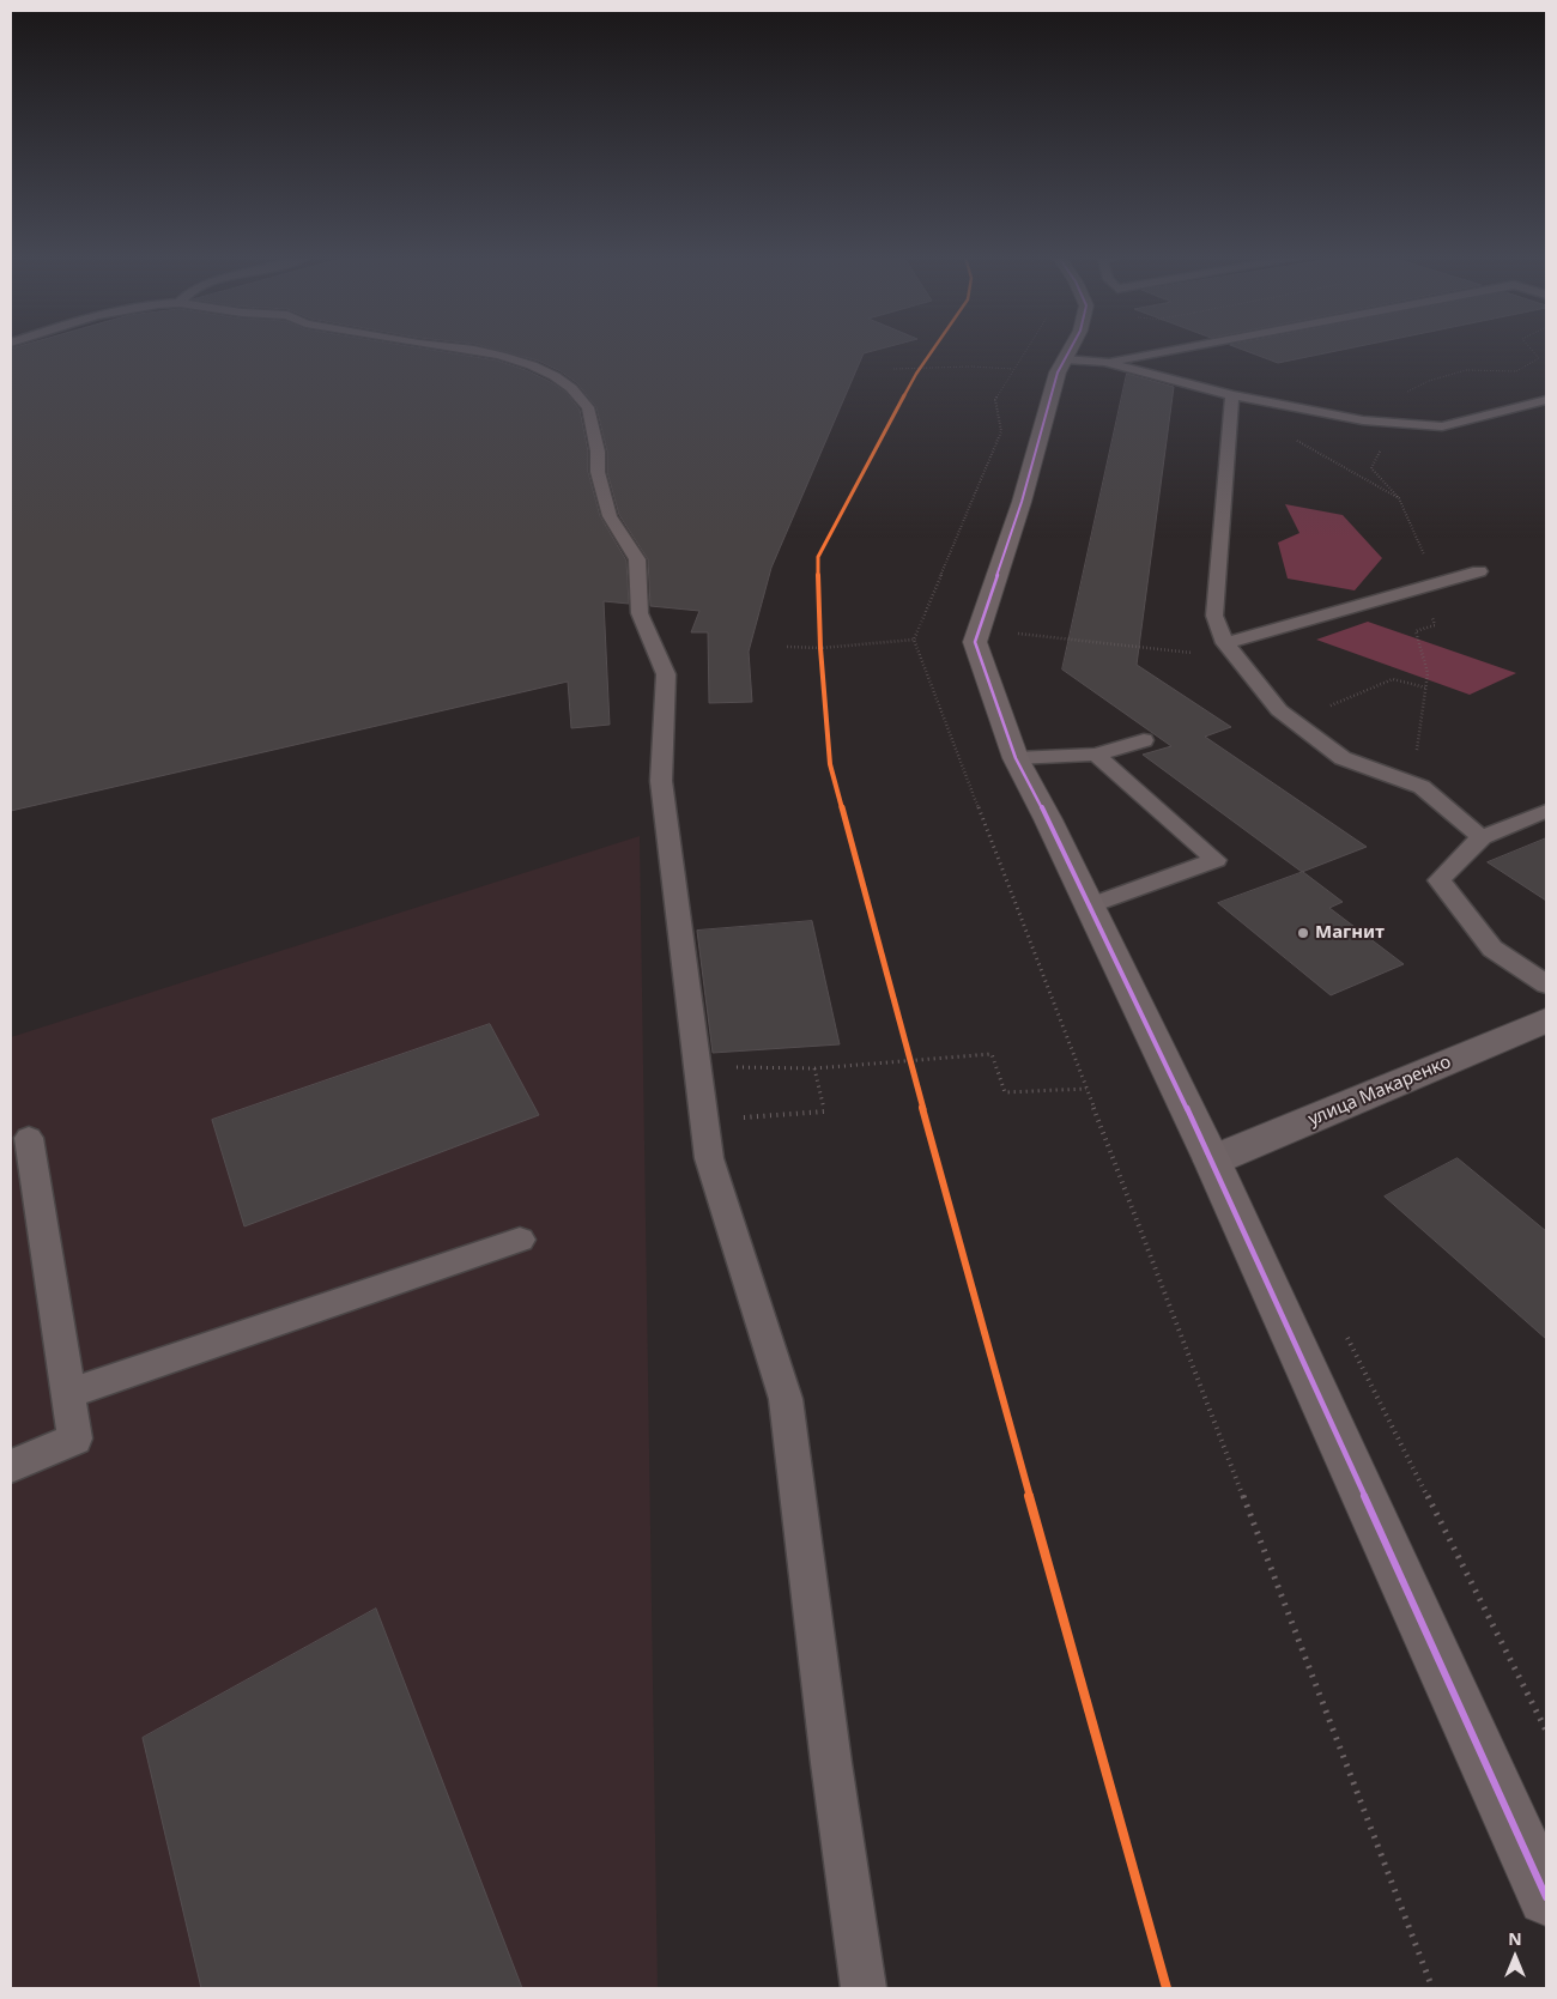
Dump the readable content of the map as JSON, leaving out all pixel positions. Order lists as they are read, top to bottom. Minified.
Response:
{"streets":{"street":["улица Макаренко"]},"places":["Магнит"],"north":"top"}
